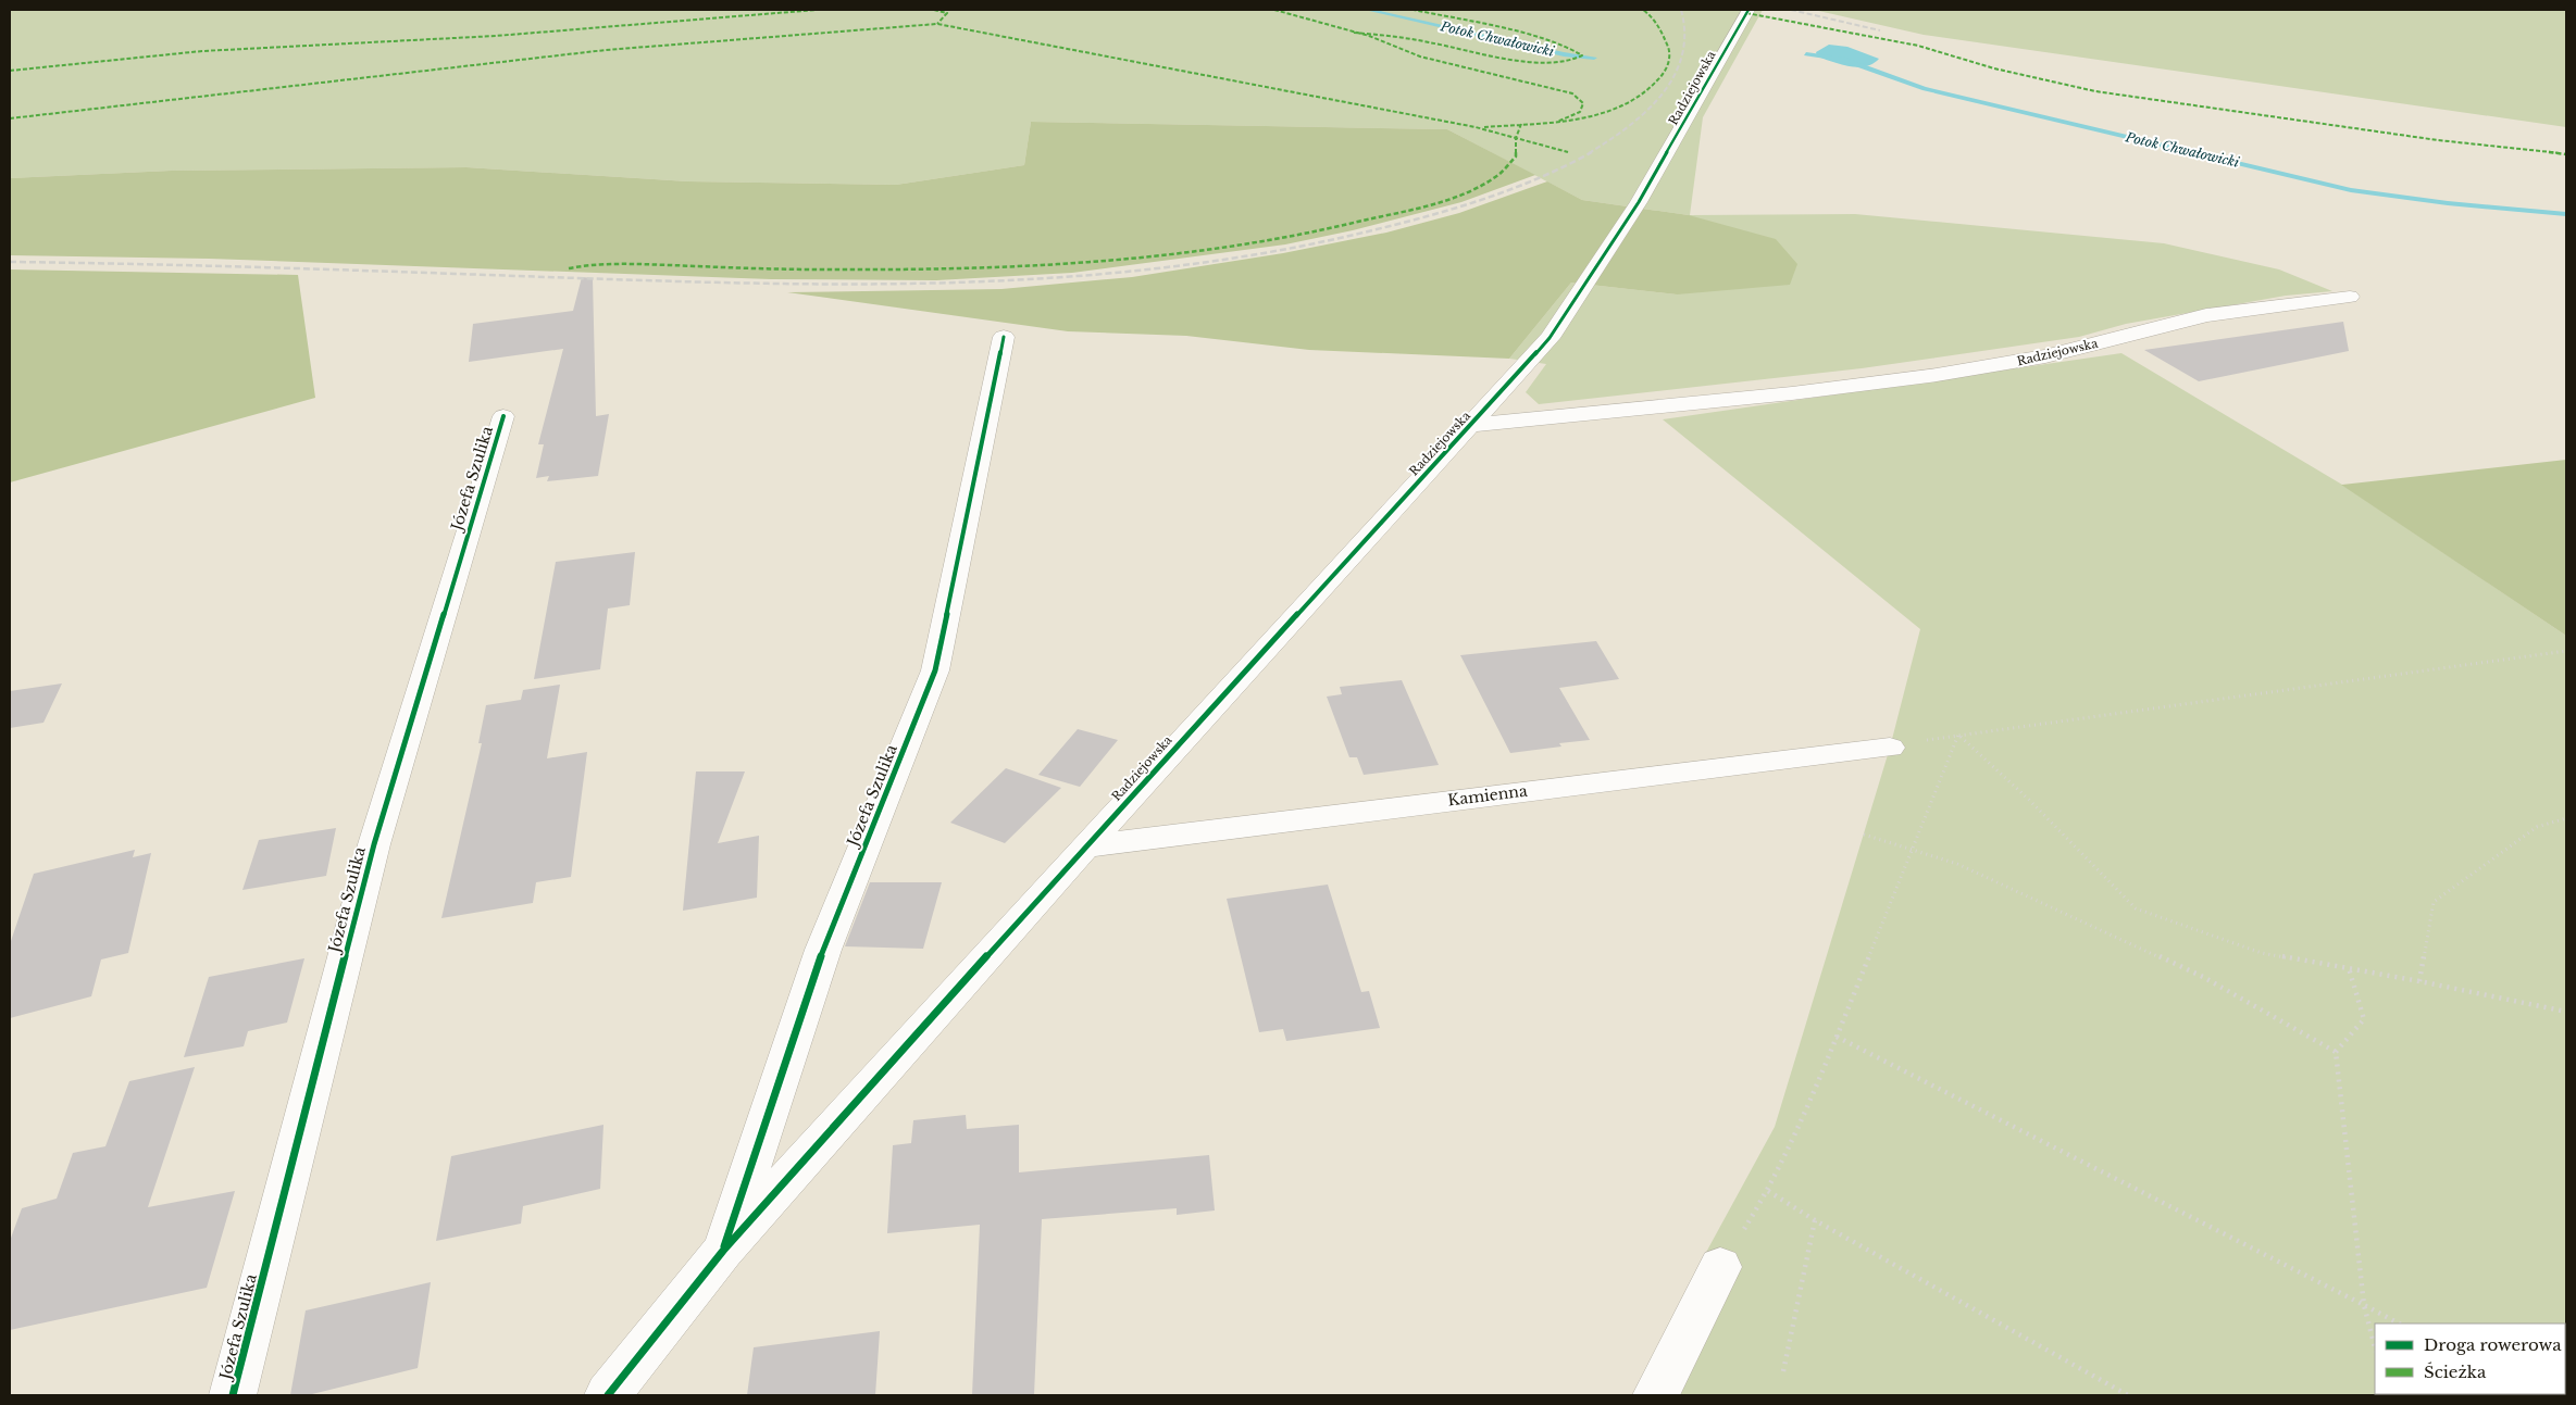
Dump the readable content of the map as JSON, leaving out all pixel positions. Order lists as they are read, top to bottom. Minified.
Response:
{"streets":{"street":["Radziejowska","Józefa Szulika","Kamienna"]},"crossings":[["Radziejowska","Józefa Szulika"],["Radziejowska","Kamienna"],["Józefa Szulika","Kamienna"]],"water":["Potok Chwałowicki"],"legend":["Droga rowerowa","Ścieżka"]}
